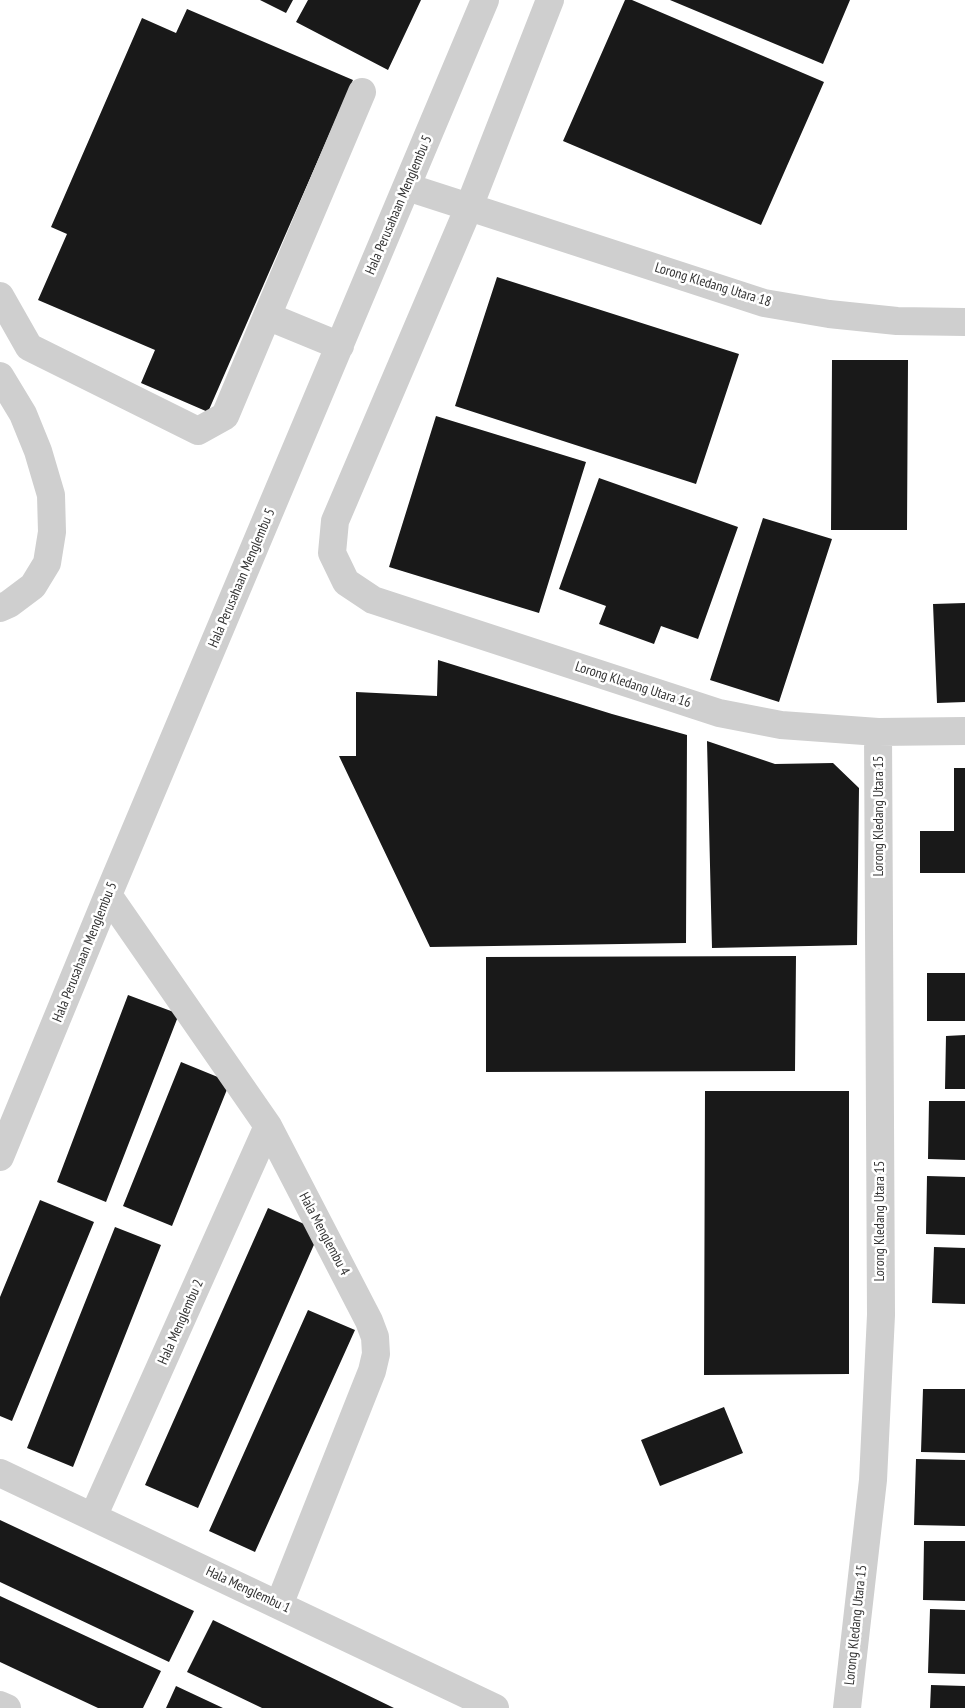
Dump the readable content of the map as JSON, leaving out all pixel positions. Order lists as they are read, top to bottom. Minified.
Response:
{"streets":{"street":["Hala Perusahaan Menglembu 5","Lorong Kledang Utara 18","Lorong Kledang Utara 16","Lorong Kledang Utara 15","Hala Menglembu 4","Hala Menglembu 2","Hala Menglembu 1"]},"crossings":[["Hala Perusahaan Menglembu 5","Lorong Kledang Utara 18"],["Hala Perusahaan Menglembu 5","Hala Menglembu 4"],["Lorong Kledang Utara 18","Lorong Kledang Utara 16"],["Lorong Kledang Utara 16","Lorong Kledang Utara 15"],["Hala Menglembu 4","Hala Menglembu 2"],["Hala Menglembu 4","Hala Menglembu 1"],["Hala Menglembu 2","Hala Menglembu 1"]]}
